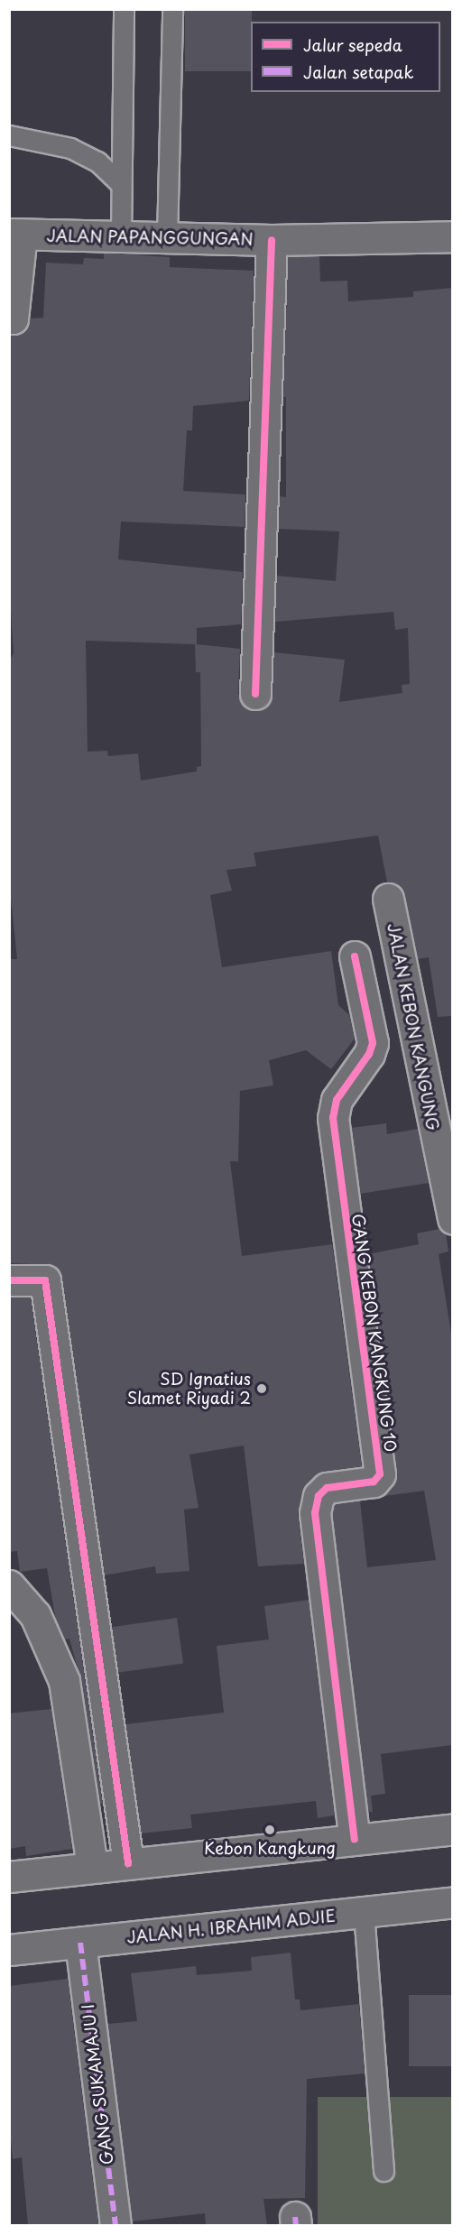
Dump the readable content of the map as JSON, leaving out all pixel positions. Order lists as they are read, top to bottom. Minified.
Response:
{"streets":{"street":["JALAN PAPANGGUNGAN","JALAN KEBON KANGUNG","GANG KEBON KANGKUNG 10","JALAN H. IBRAHIM ADJIE","GANG SUKAMAJU I"]},"crossings":[["JALAN H. IBRAHIM ADJIE","GANG SUKAMAJU I"]],"places":["SD Ignatius Slamet Riyadi 2","Kebon Kangkung"],"legend":["Jalur sepeda","Jalan setapak"]}
